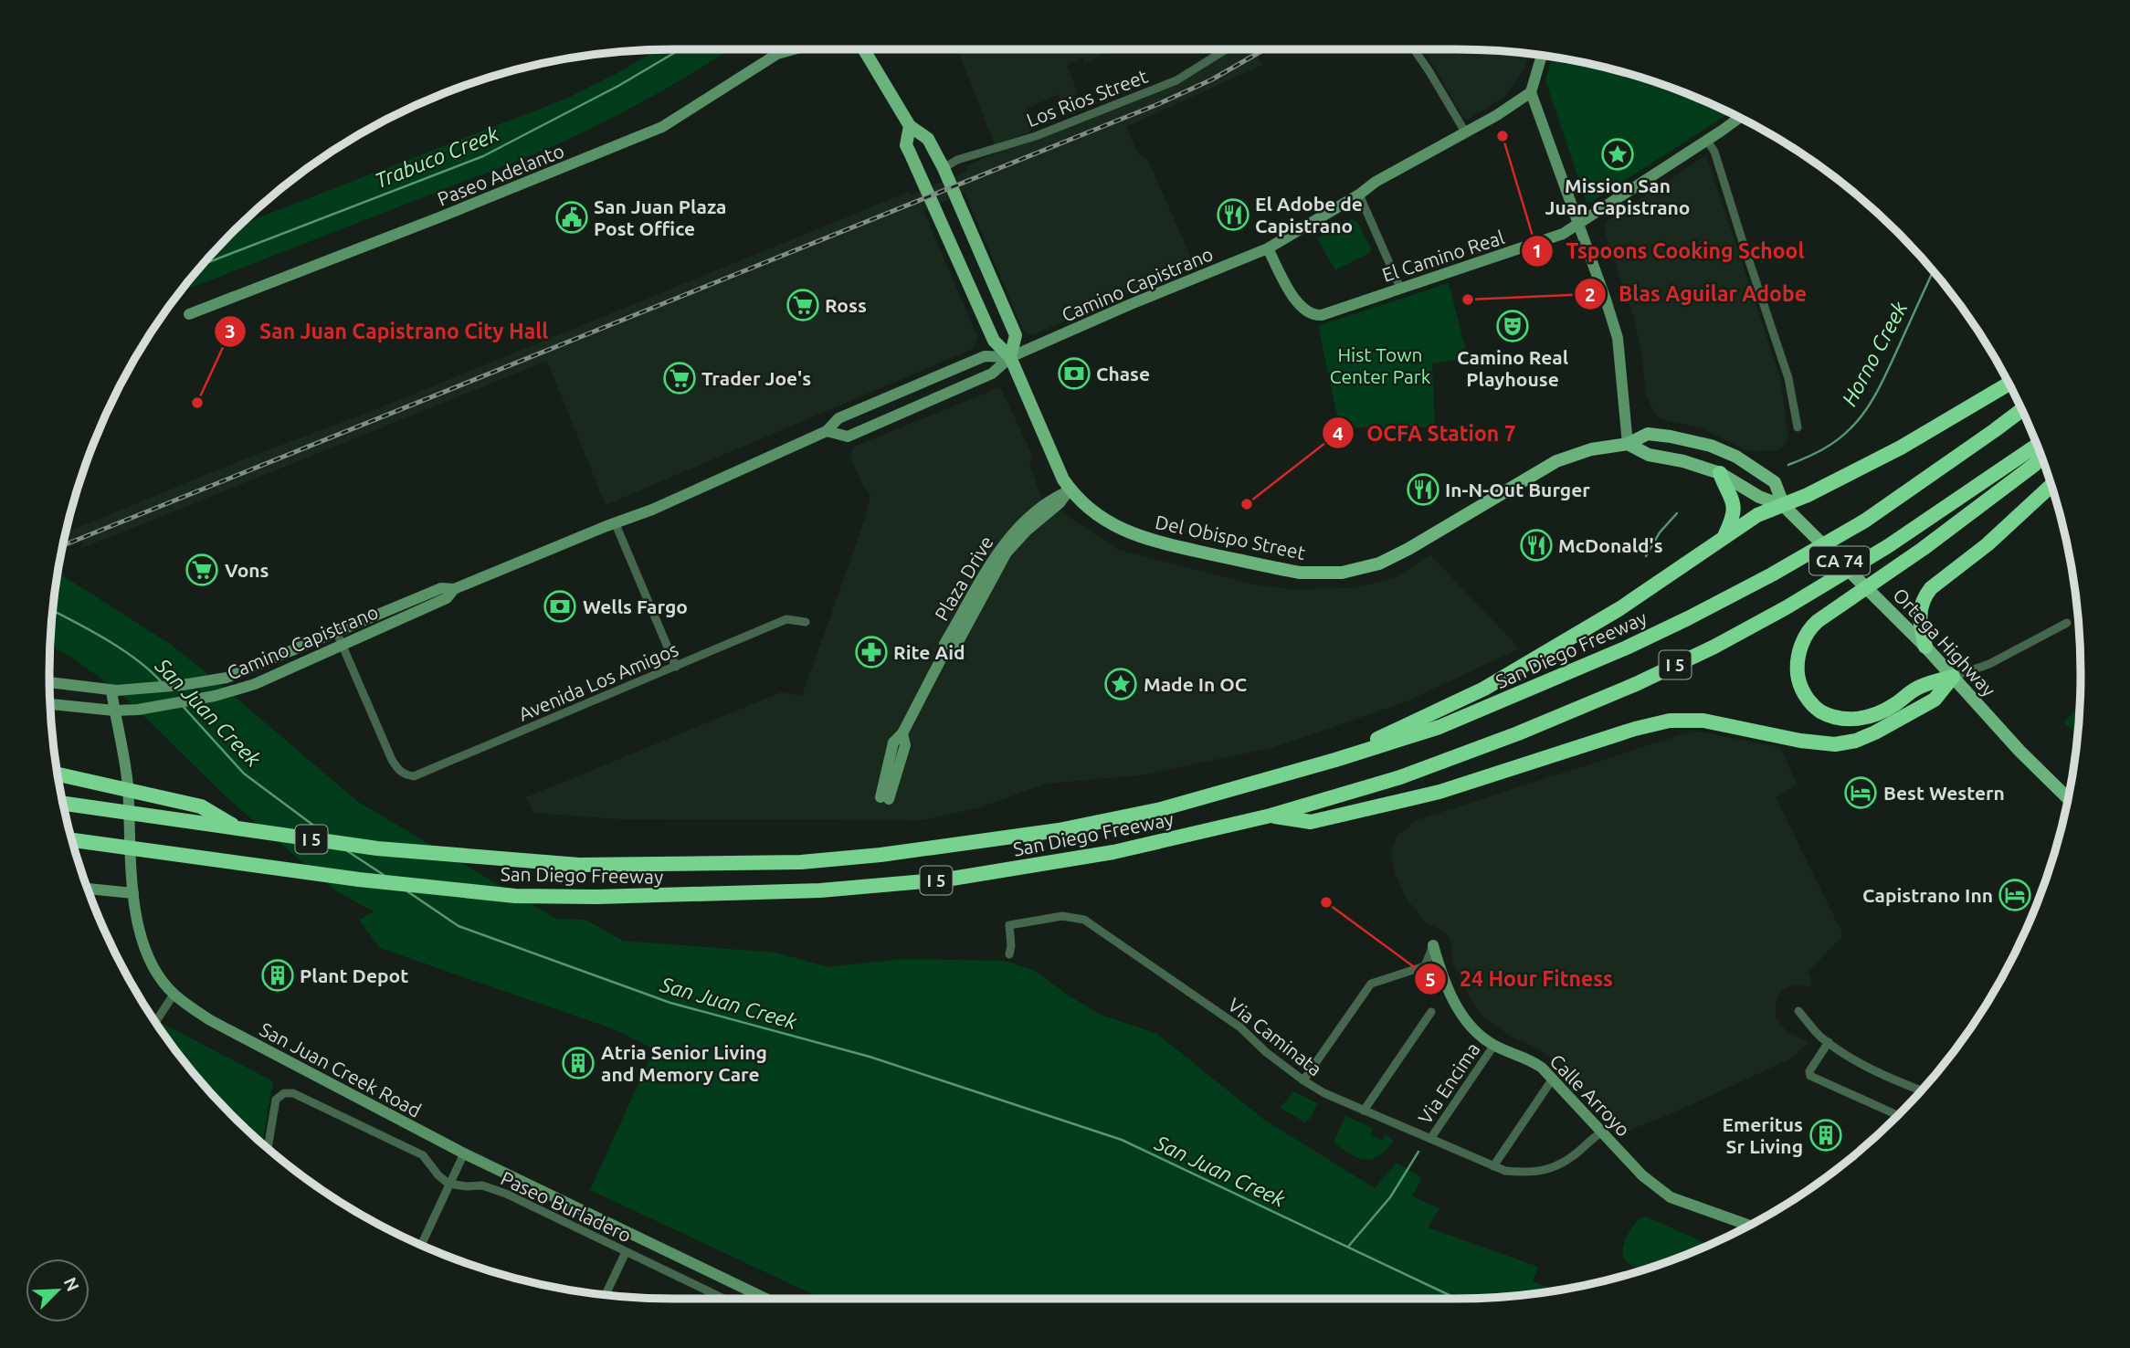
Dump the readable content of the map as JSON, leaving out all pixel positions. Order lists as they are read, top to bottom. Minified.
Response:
{"streets":{"highway":["San Diego Freeway","I 5"],"main road":["Paseo Adelanto","El Camino Real","Camino Capistrano","Del Obispo Street","CA 74","Plaza Drive","Ortega Highway","San Juan Creek Road","Calle Arroyo"],"street":["Los Rios Street","Avenida Los Amigos","Via Caminata","Via Encima","Paseo Burladero"]},"crossings":[["Los Rios Street","Del Obispo Street"],["El Camino Real","Camino Capistrano"],["Camino Capistrano","Del Obispo Street"],["Camino Capistrano","Avenida Los Amigos"],["Camino Capistrano","San Juan Creek Road"],["Del Obispo Street","Plaza Drive"],["Del Obispo Street","Ortega Highway"],["Via Caminata","Via Encima"],["Via Caminata","Calle Arroyo"],["Via Encima","Calle Arroyo"]],"water":["Trabuco Creek","Horno Creek","San Juan Creek"],"parks":["Hist Town Center Park"],"places":{"other":["Tspoons Cooking School","Blas Aguilar Adobe","San Juan Capistrano City Hall","OCFA Station 7","24 Hour Fitness"],"place":["Mission San Juan Capistrano","Made In OC"],"restaurant":["El Adobe de Capistrano","In-N-Out Burger","McDonald's"],"public building":["San Juan Plaza Post Office"],"supermarket":["Ross","Trader Joe's","Vons"],"theatre":["Camino Real Playhouse"],"bank":["Chase","Wells Fargo"],"pharmacy":["Rite Aid"],"hotel":["Best Western","Capistrano Inn"],"building":["Plant Depot","Atria Senior Living and Memory Care","Emeritus Sr Living"]},"north":"top right"}
